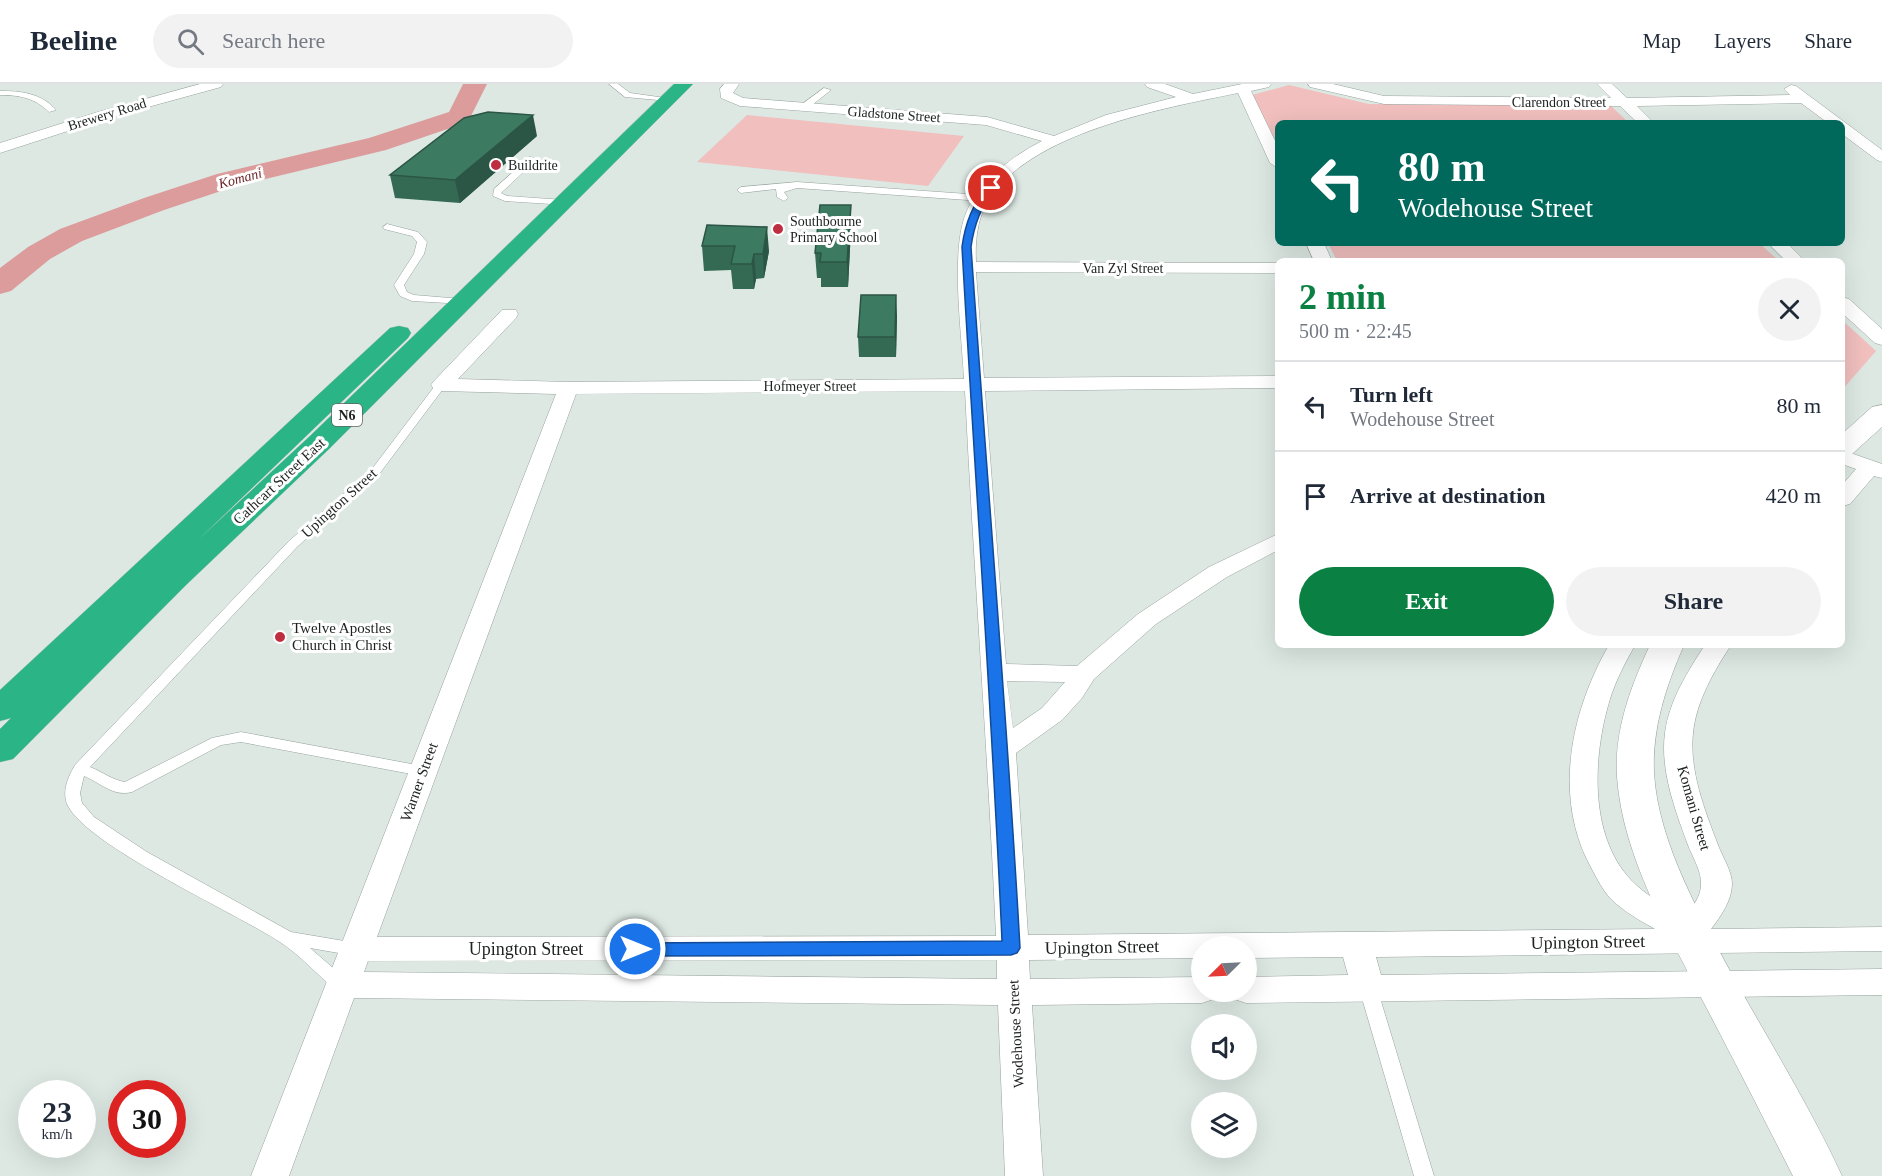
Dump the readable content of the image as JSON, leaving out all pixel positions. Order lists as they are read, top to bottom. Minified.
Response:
{"streets":{"highway":["N6","Cathcart Street East"],"street":["Clarendon Street","Brewery Road","Gladstone Street","Van Zyl Street","Hofmeyer Street","Upington Street","Warner Street","Komani Street","Wodehouse Street"]},"crossings":[["Gladstone Street","Wodehouse Street"],["Van Zyl Street","Wodehouse Street"],["Hofmeyer Street","Upington Street"],["Hofmeyer Street","Warner Street"],["Hofmeyer Street","Wodehouse Street"],["Upington Street","Warner Street"],["Upington Street","Komani Street"],["Upington Street","Wodehouse Street"]],"water":["Komani"],"places":["Buildrite","Southbourne Primary School","Twelve Apostles Church in Christ"],"north":"bottom left","page":{"header":"Beeline","search":"Search here","nav":["Map","Layers","Share"],"turn":["80 m","Wodehouse Street"],"heading":["2 min","500 m · 22:45"],"list":[{"name":"Turn left","note":"Wodehouse Street","value":"80 m"},{"name":"Arrive at destination","value":"420 m"}],"buttons":["Exit","Share"],"speed":"23 km/h","limit":"30"}}
